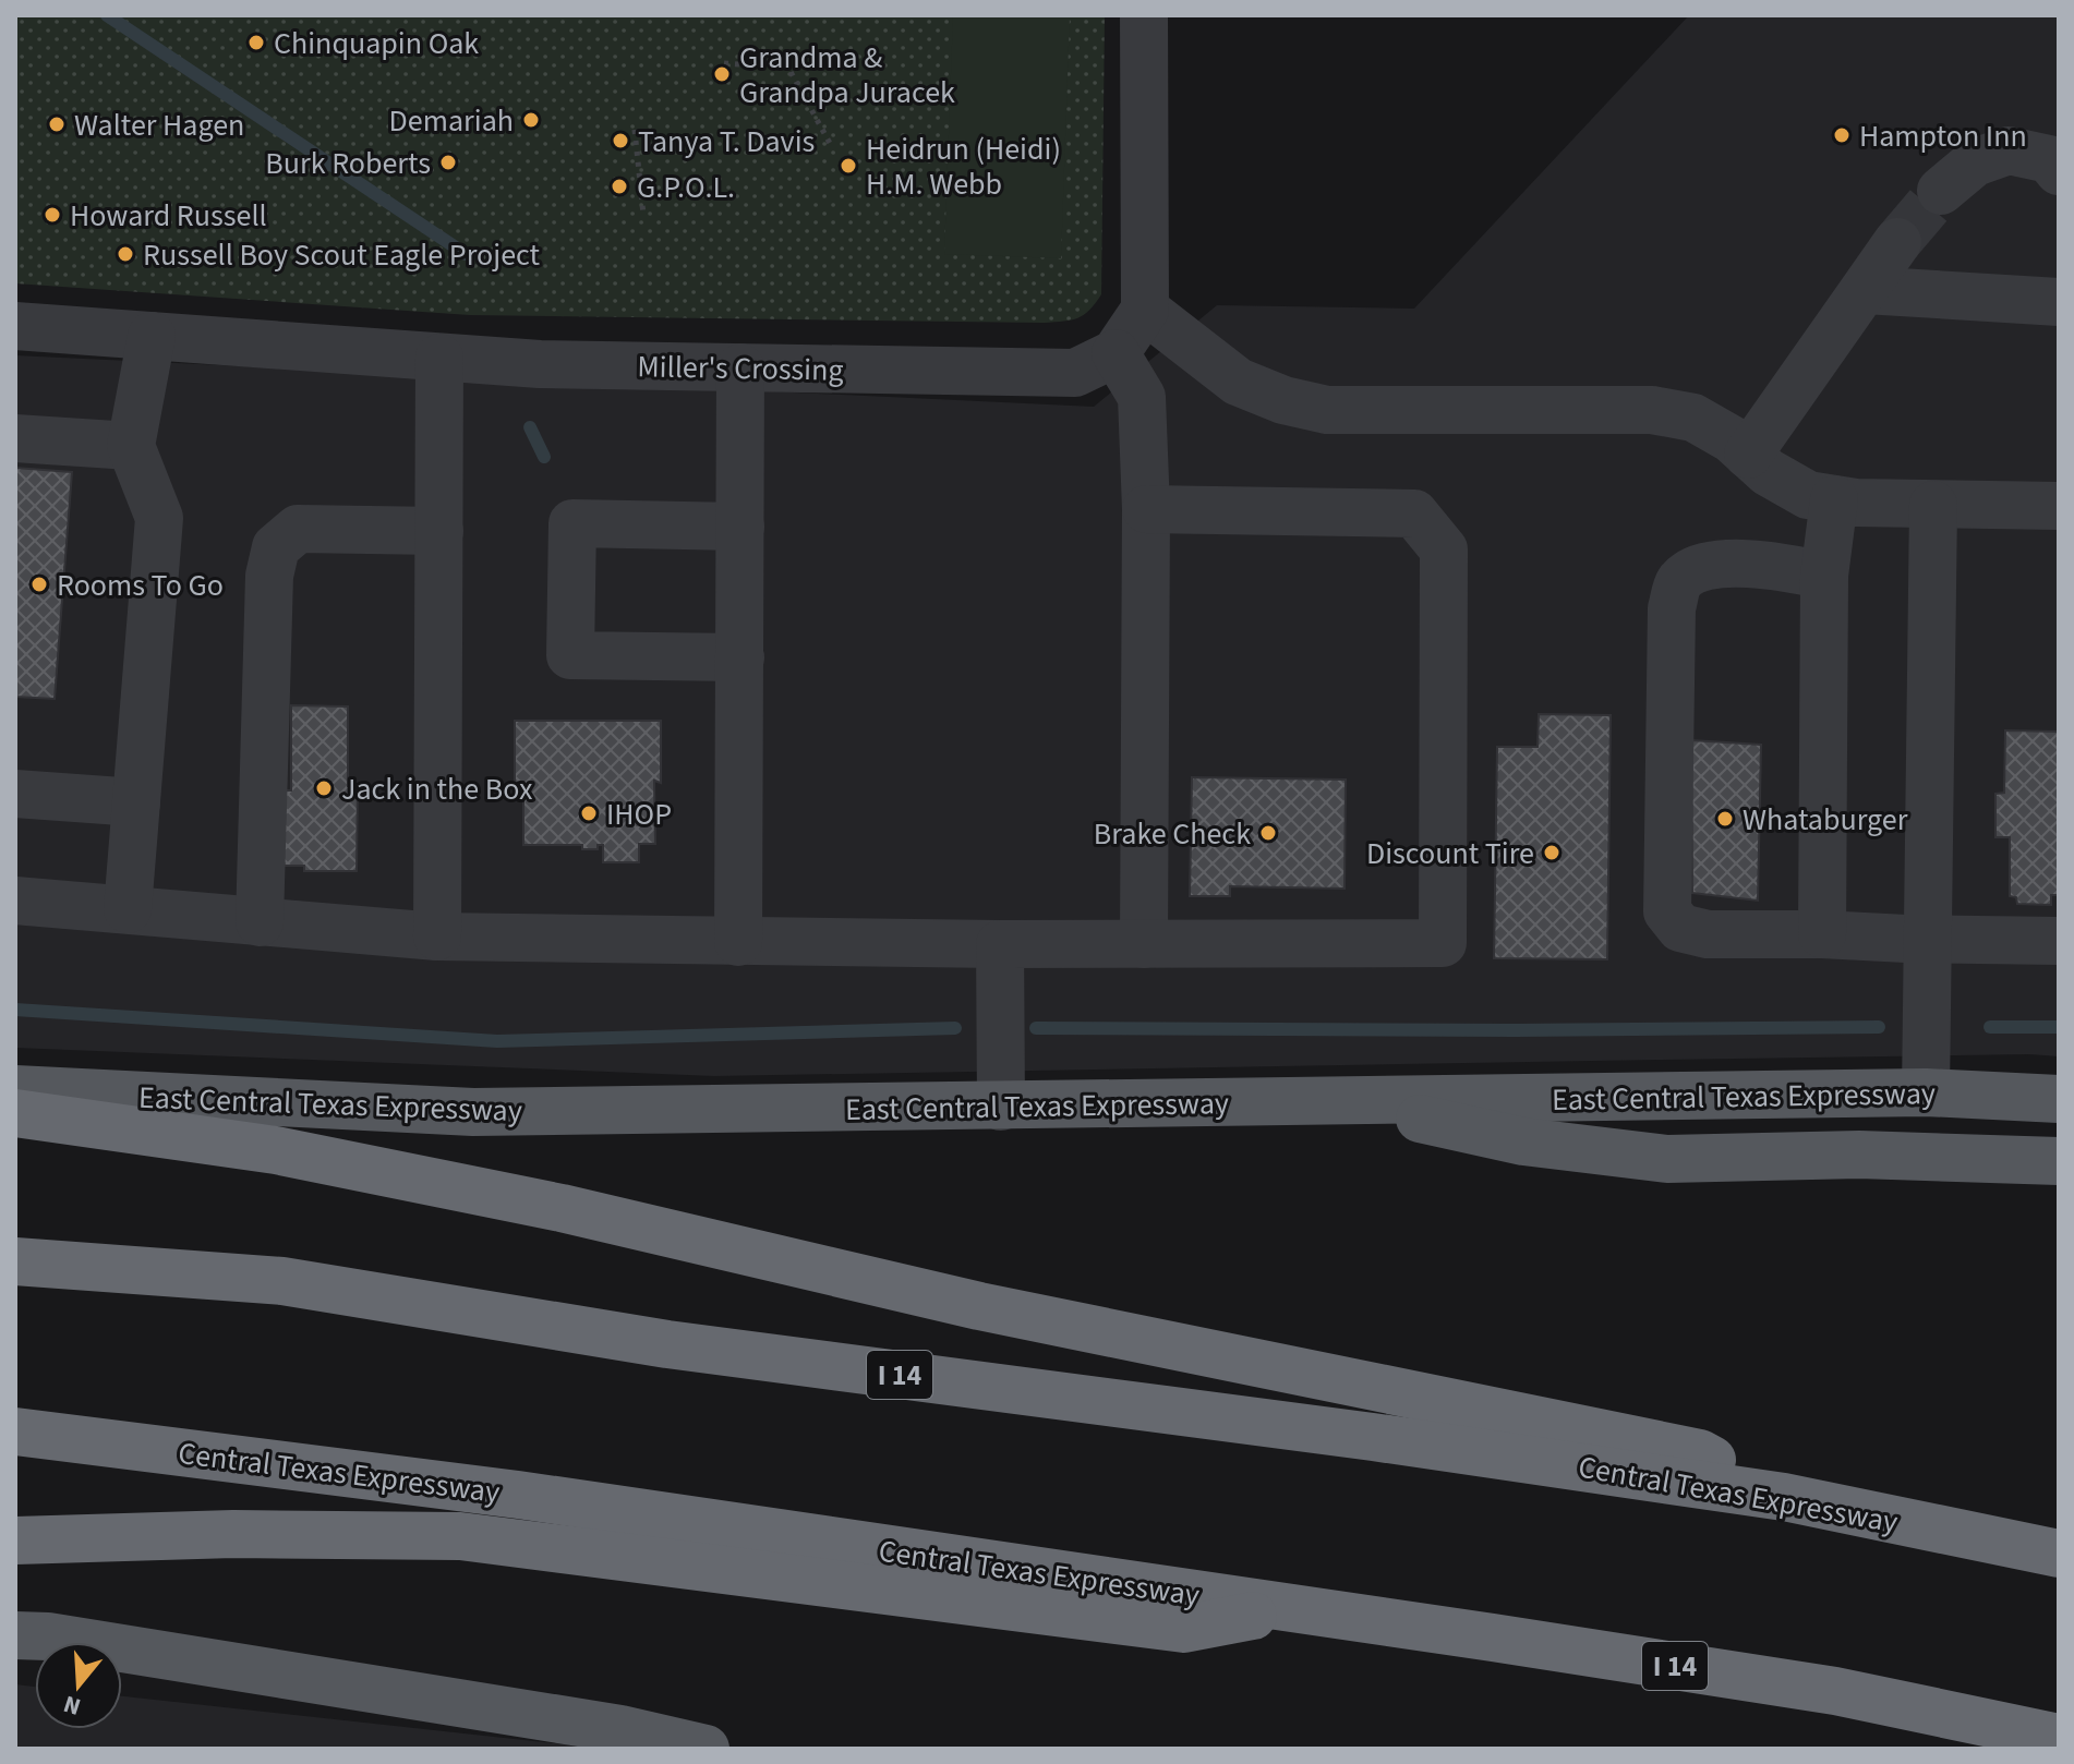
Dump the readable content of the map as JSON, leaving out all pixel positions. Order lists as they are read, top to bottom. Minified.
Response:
{"streets":{"highway":["I 14","Central Texas Expressway"],"main road":["East Central Texas Expressway"],"street":["Miller's Crossing"]},"places":["Chinquapin Oak","Grandma & Grandpa Juracek","Demariah","Walter Hagen","Hampton Inn","Tanya T. Davis","Burk Roberts","Heidrun (Heidi) H.M. Webb","G.P.O.L.","Howard Russell","Russell Boy Scout Eagle Project","Rooms To Go","Jack in the Box","IHOP","Whataburger","Brake Check","Discount Tire"],"north":"bottom"}
